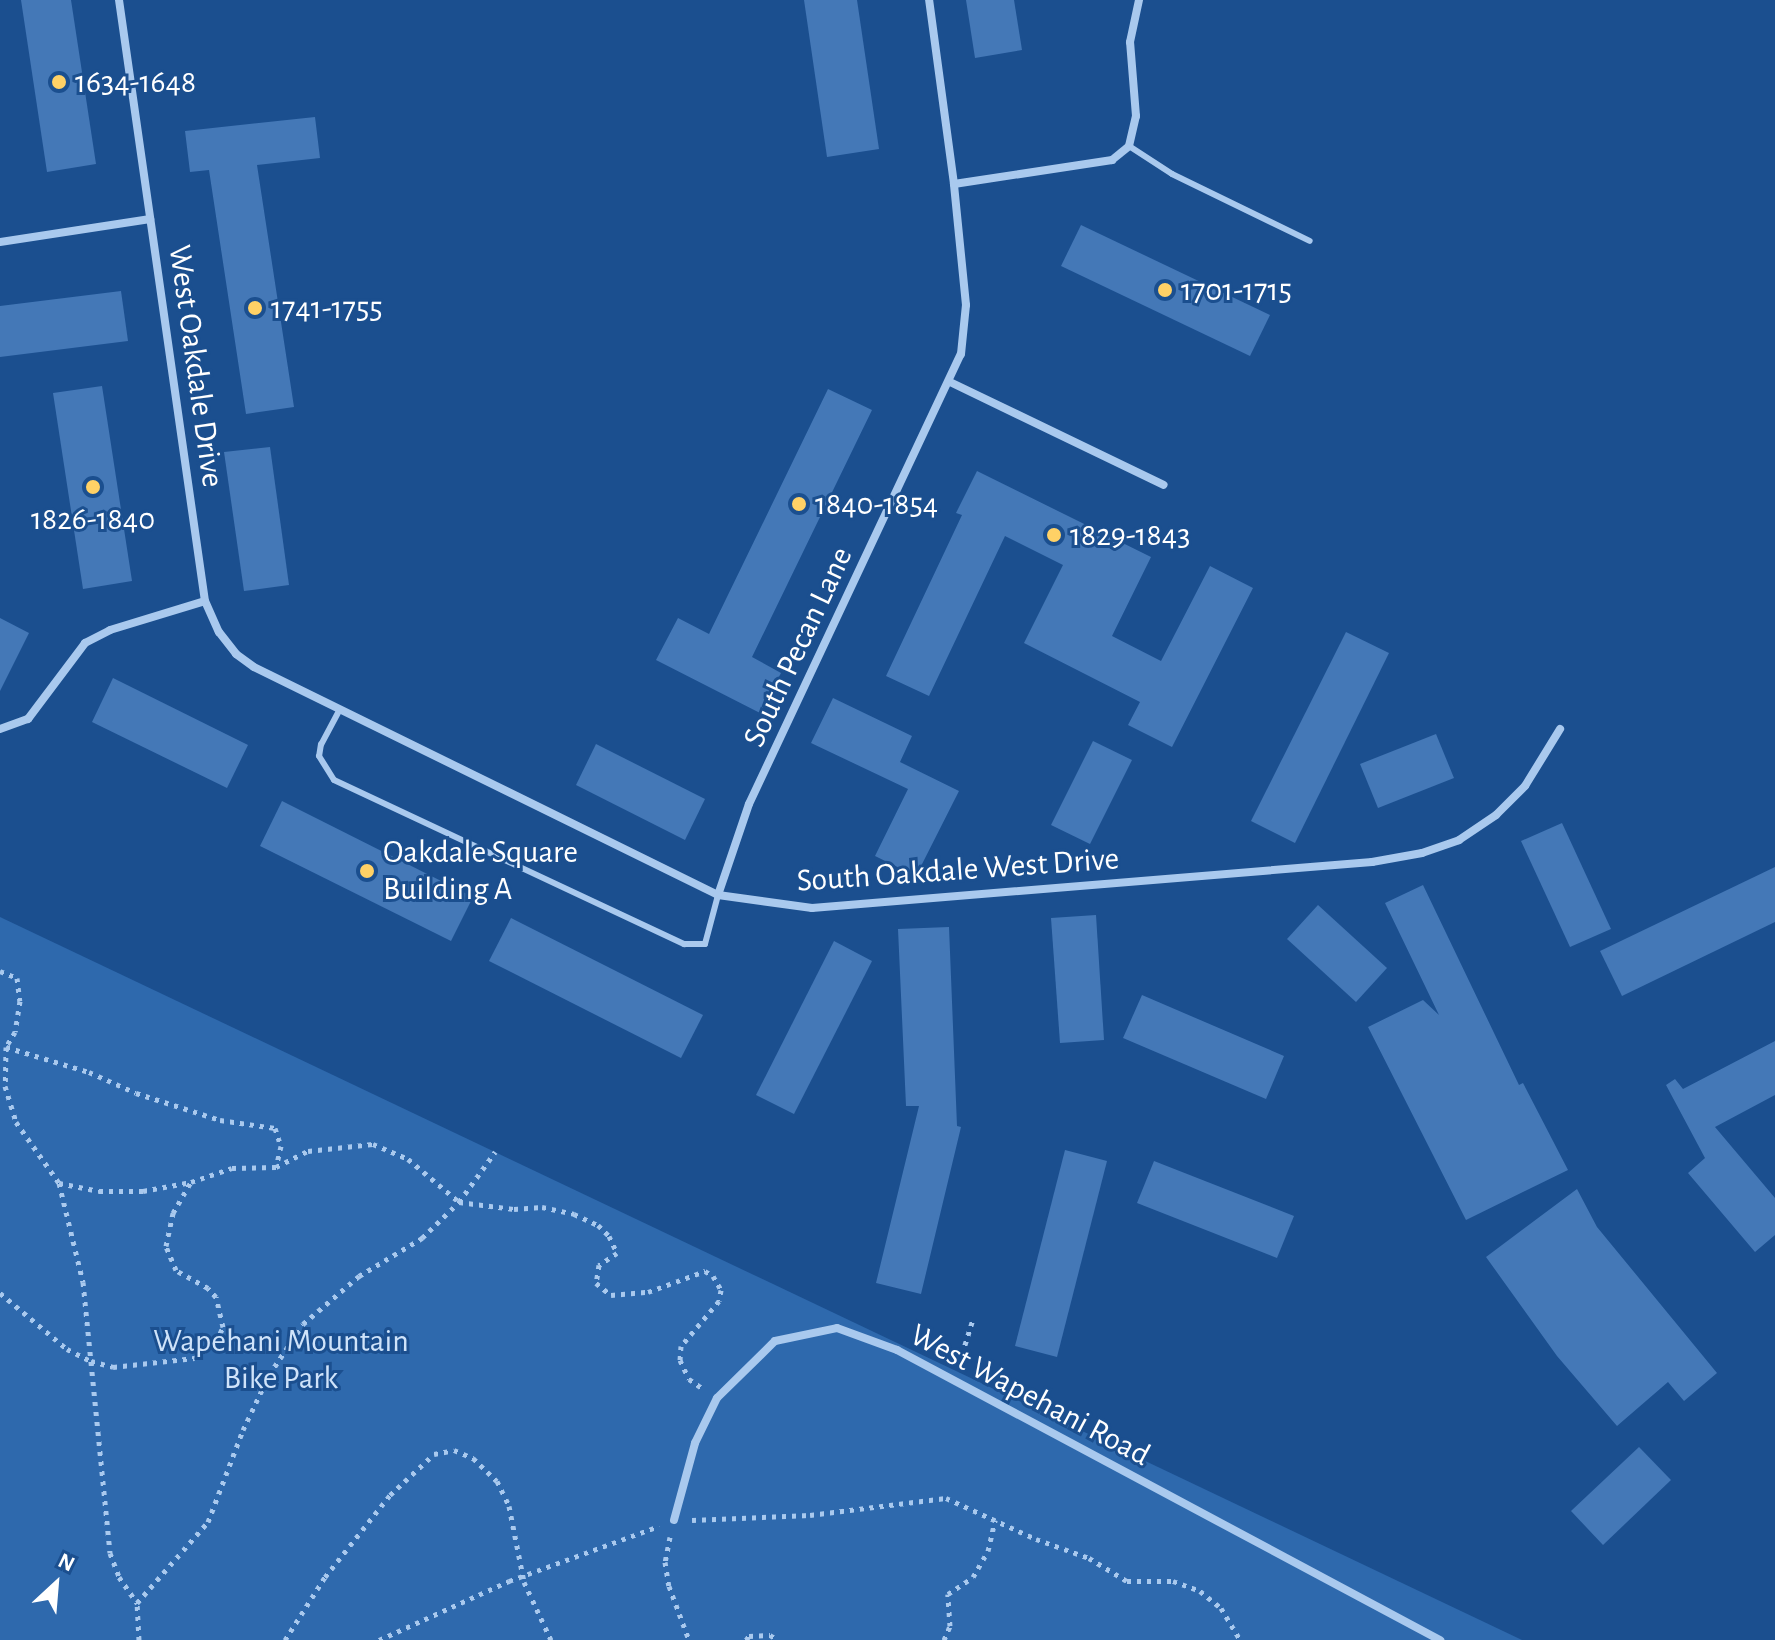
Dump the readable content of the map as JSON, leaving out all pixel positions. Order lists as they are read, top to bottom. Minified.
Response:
{"streets":{"street":["West Oakdale Drive","South Pecan Lane","South Oakdale West Drive","West Wapehani Road"]},"crossings":[["West Oakdale Drive","South Oakdale West Drive"],["South Pecan Lane","South Oakdale West Drive"]],"parks":["Wapehani Mountain Bike Park"],"places":["1634-1648","1701-1715","1741-1755","1826-1840","1840-1854","1829-1843","Oakdale Square Building A"],"north":"top right"}
